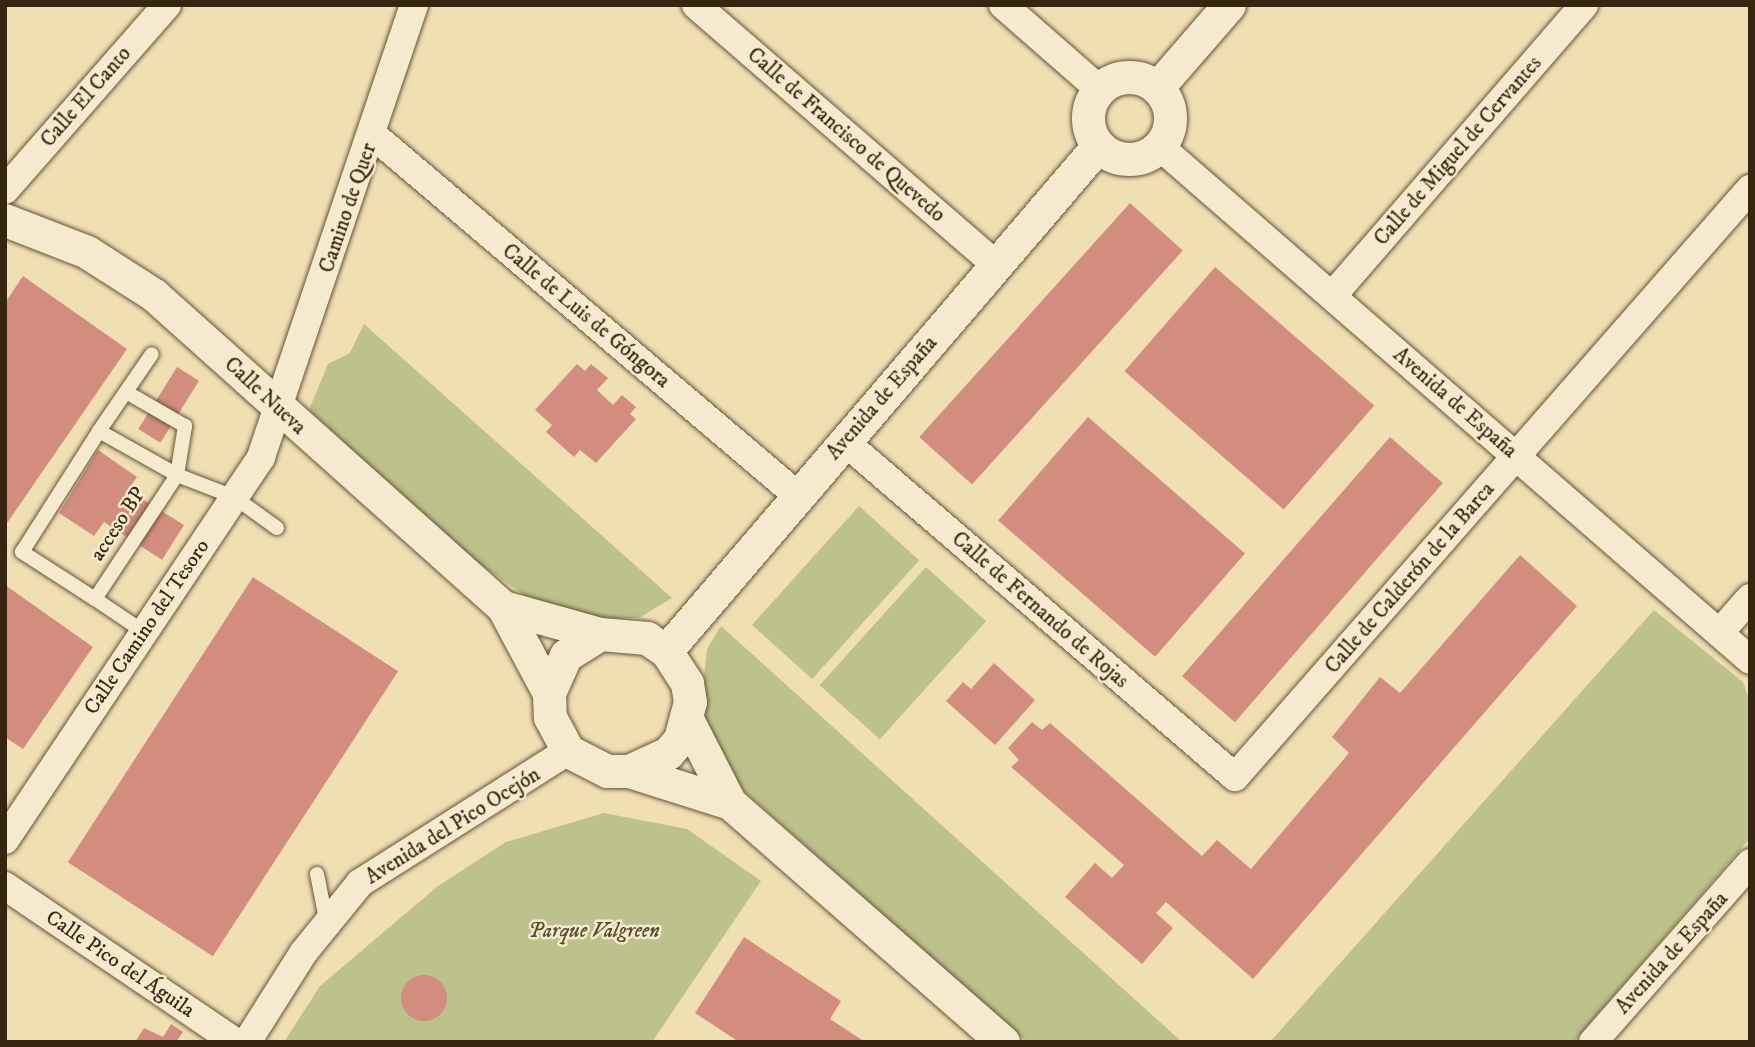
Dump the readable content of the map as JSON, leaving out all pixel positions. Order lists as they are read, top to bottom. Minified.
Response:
{"streets":{"street":["Calle El Canto","Calle de Francisco de Quevedo","Calle de Miguel de Cervantes","Camino de Quer","Calle de Luis de Góngora","Calle Nueva","Avenida de España","Calle de Calderón de la Barca","Calle de Fernando de Rojas","Calle Camino del Tesoro","Avenida del Pico Ocejón","Calle Pico del Águila"],"lane":["acceso BP"]},"crossings":[["Calle El Canto","Calle Nueva"],["Calle de Francisco de Quevedo","Avenida de España"],["Calle de Miguel de Cervantes","Avenida de España"],["Camino de Quer","Calle de Luis de Góngora"],["Camino de Quer","Calle Nueva"],["Camino de Quer","Calle Camino del Tesoro"],["Calle de Luis de Góngora","Avenida de España"],["Calle Nueva","Avenida de España"],["Calle Nueva","Calle Camino del Tesoro"],["Calle Nueva","Avenida del Pico Ocejón"],["Avenida de España","Calle de Calderón de la Barca"],["Avenida de España","Calle de Fernando de Rojas"],["Avenida de España","Avenida del Pico Ocejón"],["Calle de Calderón de la Barca","Calle de Fernando de Rojas"]],"parks":["Parque Valgreen"]}
